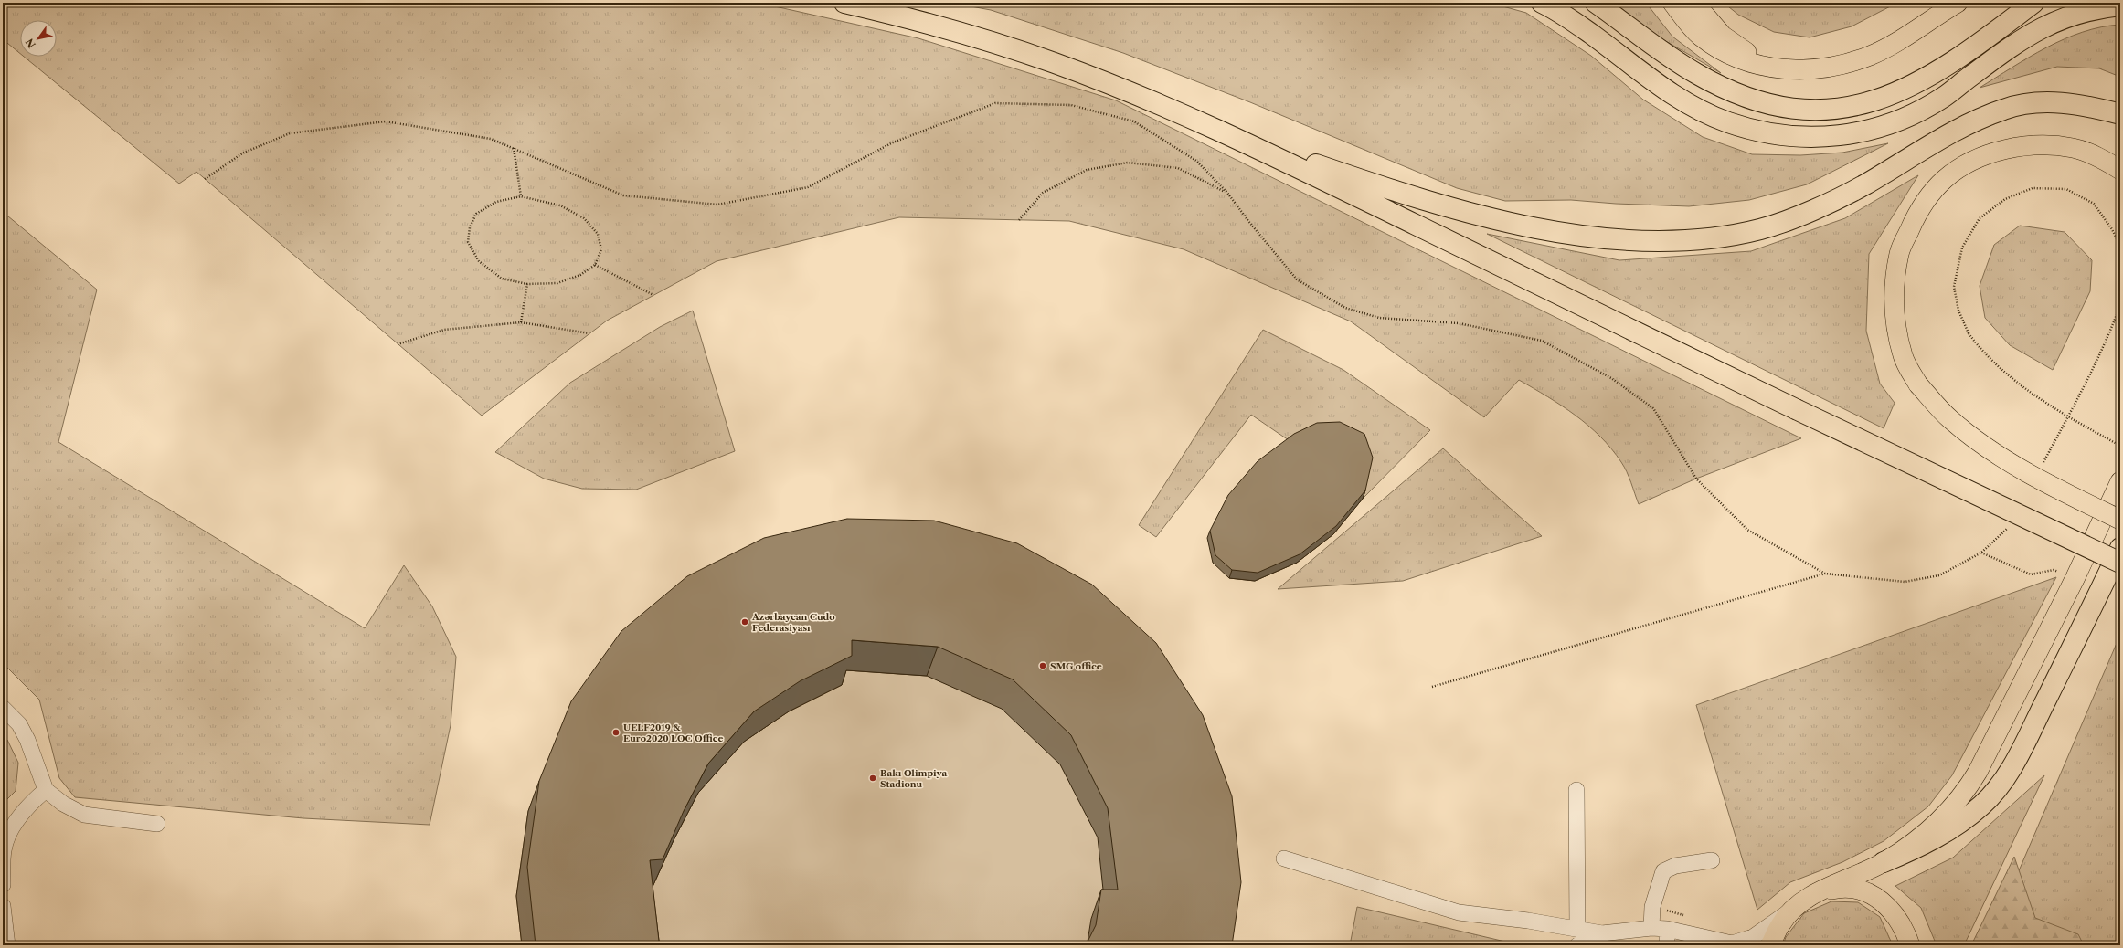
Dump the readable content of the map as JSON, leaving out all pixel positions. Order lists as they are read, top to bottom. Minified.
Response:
{"places":["Azərbaycan Cudo Federasiyası","SMG office","UELF2019 & Euro2020 LOC Office","Bakı Olimpiya Stadionu"],"north":"bottom left"}
